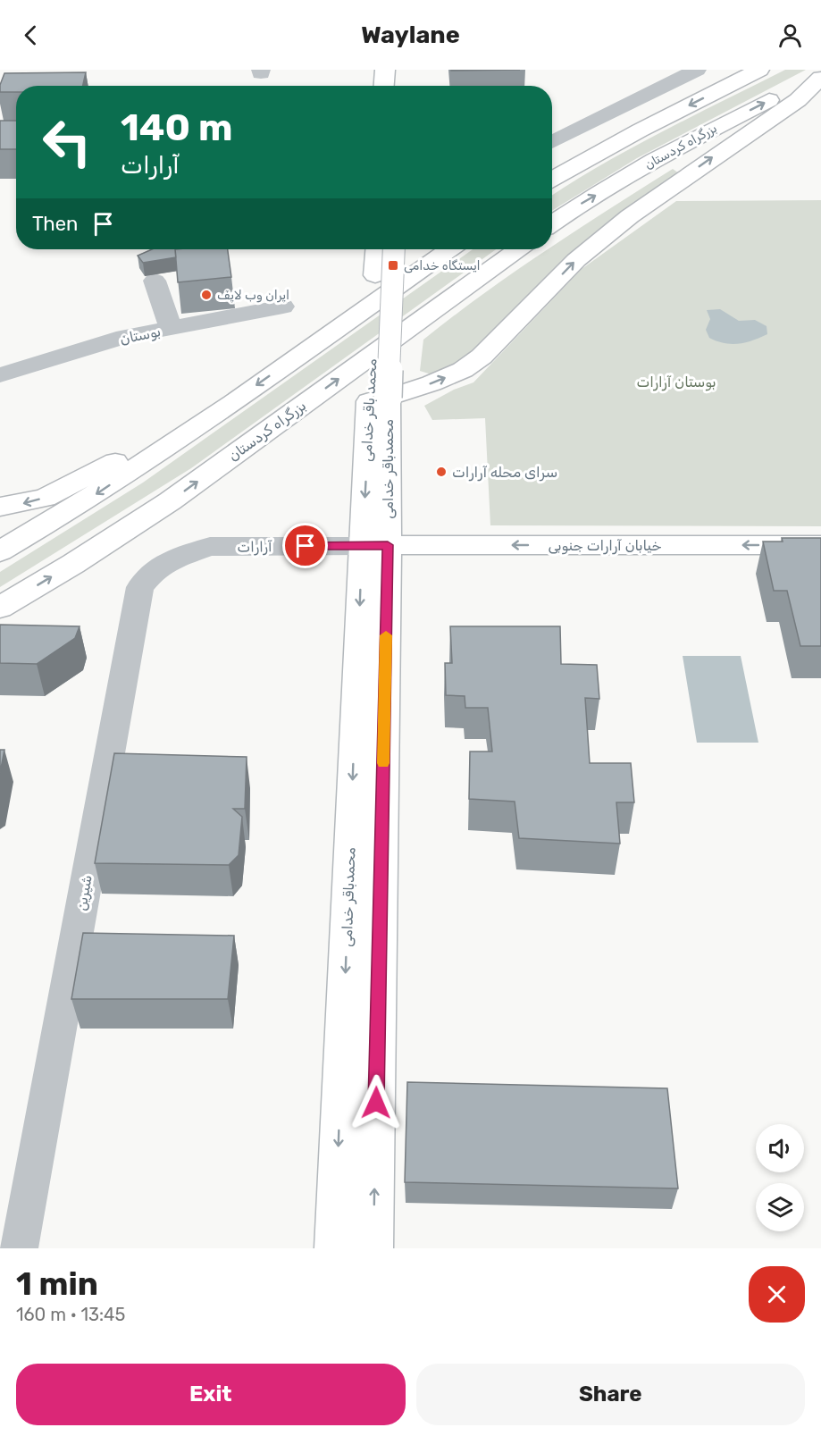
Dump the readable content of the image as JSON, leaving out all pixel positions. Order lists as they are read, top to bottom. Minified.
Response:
{"streets":{"main road":["بزرگراه کردستان","محمد باقر خدامی","محمدباقر خدامی","خیابان آرارات جنوبی"],"street":["بوستان","آرارات","شیرین"]},"crossings":[["محمد باقر خدامی","محمدباقر خدامی"],["محمد باقر خدامی","خیابان آرارات جنوبی"],["محمد باقر خدامی","آرارات"],["محمدباقر خدامی","خیابان آرارات جنوبی"],["محمدباقر خدامی","آرارات"],["خیابان آرارات جنوبی","آرارات"],["آرارات","شیرین"]],"one_way":["خیابان آرارات جنوبی"],"parks":["بوستان آرارات"],"places":{"transit":["ایستگاه خدامی"],"other":["ایران وب لایف","سرای محله آرارات"]},"page":{"header":"Waylane","turn":["140 m","آرارات"],"then":"Then","heading":["1 min","160 m · 13:45"],"buttons":["Exit","Share"]}}
